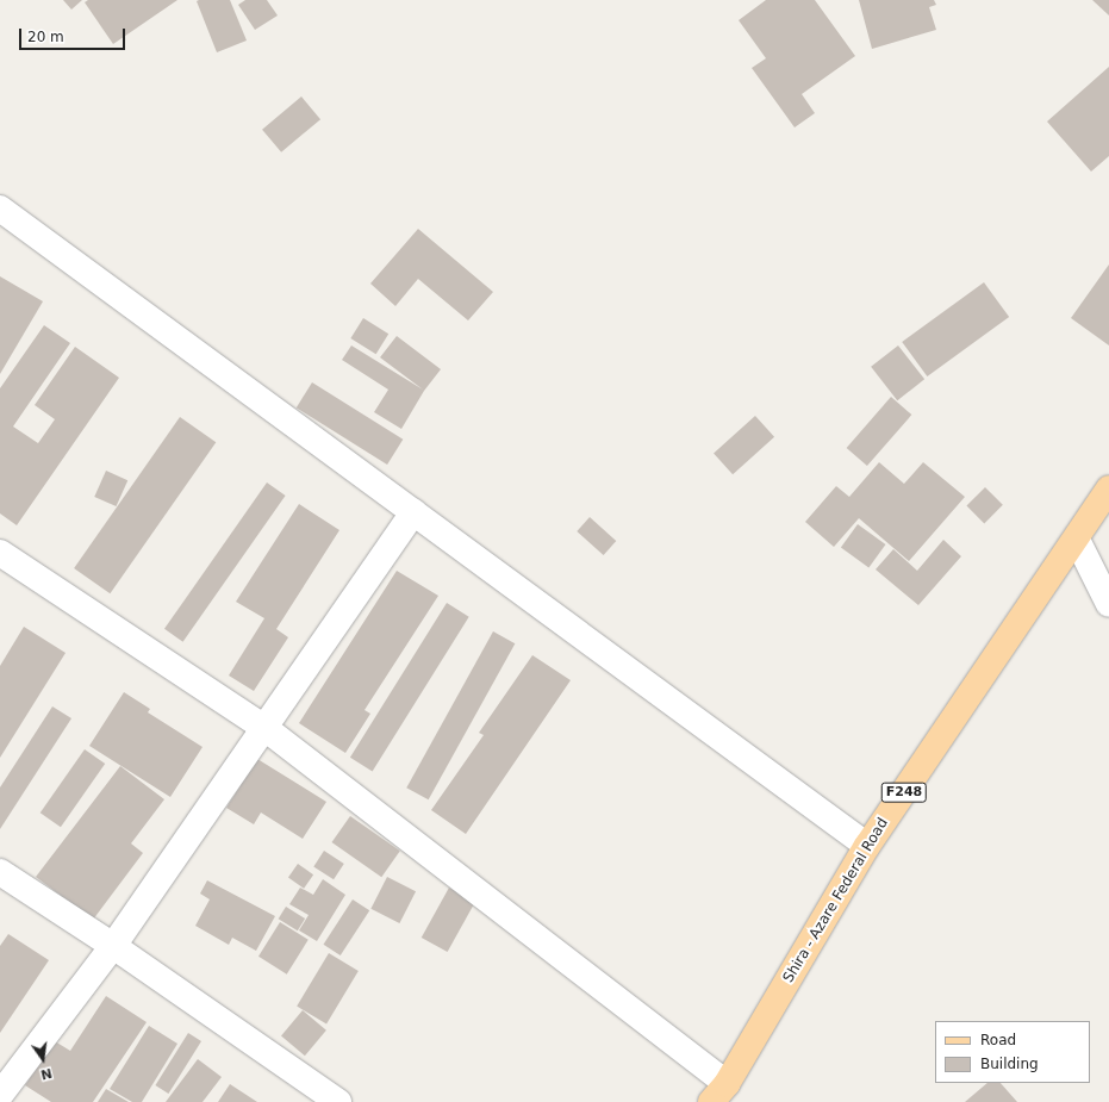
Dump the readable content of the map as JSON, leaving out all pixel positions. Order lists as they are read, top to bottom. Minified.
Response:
{"streets":{"main road":["F248","Shira - Azare Federal Road"]},"legend":["Road","Building"],"scale_bar":"20 m","north":"bottom"}
